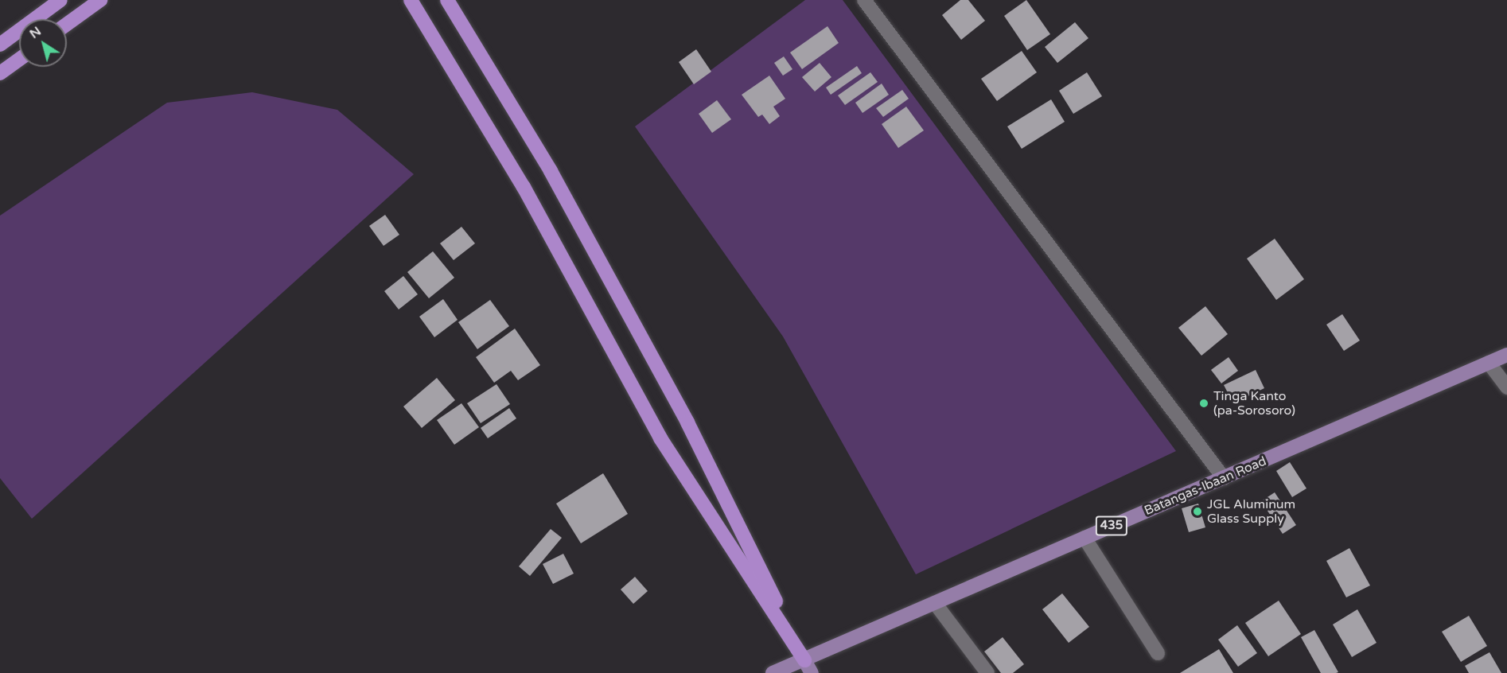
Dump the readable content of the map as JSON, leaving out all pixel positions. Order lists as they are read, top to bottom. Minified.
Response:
{"streets":{"main road":["Batangas-Ibaan Road","435"]},"places":["Tinga Kanto (pa-Sorosoro)","JGL Aluminum Glass Supply"],"north":"top left"}
